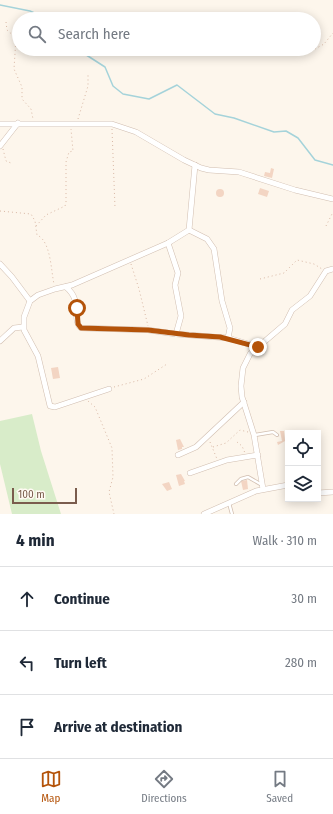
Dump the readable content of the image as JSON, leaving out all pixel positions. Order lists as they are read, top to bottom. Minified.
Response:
{"scale_bar":"100 m","page":{"search":"Search here","scale":"100 m","heading":["4 min","Walk · 310 m"],"list":[["Continue","30 m"],["Turn left","280 m"],"Arrive at destination"],"nav":["Map","Directions","Saved"]}}
